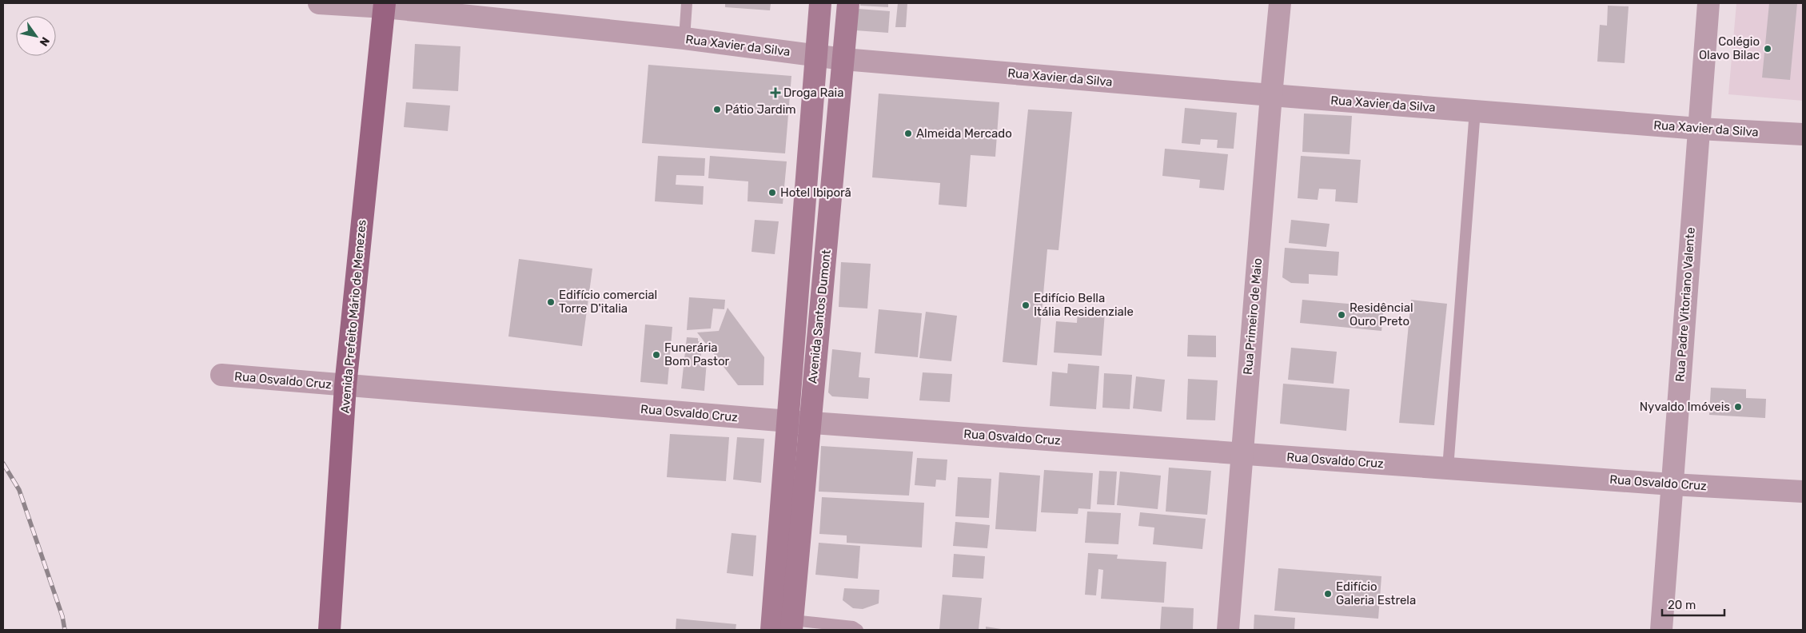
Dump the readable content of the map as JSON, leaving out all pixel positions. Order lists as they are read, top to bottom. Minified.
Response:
{"streets":{"main road":["Avenida Prefeito Mário de Menezes","Avenida Santos Dumont"],"street":["Rua Xavier da Silva","Rua Padre Vitoriano Valente","Rua Primeiro de Maio","Rua Osvaldo Cruz"]},"crossings":[["Rua Xavier da Silva","Rua Padre Vitoriano Valente"],["Rua Xavier da Silva","Avenida Prefeito Mário de Menezes"],["Rua Xavier da Silva","Avenida Santos Dumont"],["Rua Xavier da Silva","Rua Primeiro de Maio"],["Rua Padre Vitoriano Valente","Rua Osvaldo Cruz"],["Avenida Prefeito Mário de Menezes","Rua Osvaldo Cruz"],["Avenida Santos Dumont","Rua Osvaldo Cruz"],["Rua Primeiro de Maio","Rua Osvaldo Cruz"]],"places":{"other":["Colégio Olavo Bilac","Pátio Jardim","Almeida Mercado","Hotel Ibiporã","Edifício comercial Torre D'italia","Edifício Bella Itália Residenziale","Residêncial Ouro Preto","Funerária Bom Pastor","Nyvaldo Imóveis","Edifício Galeria Estrela"],"health":["Droga Raia"]},"scale_bar":"20 m","north":"bottom right"}
